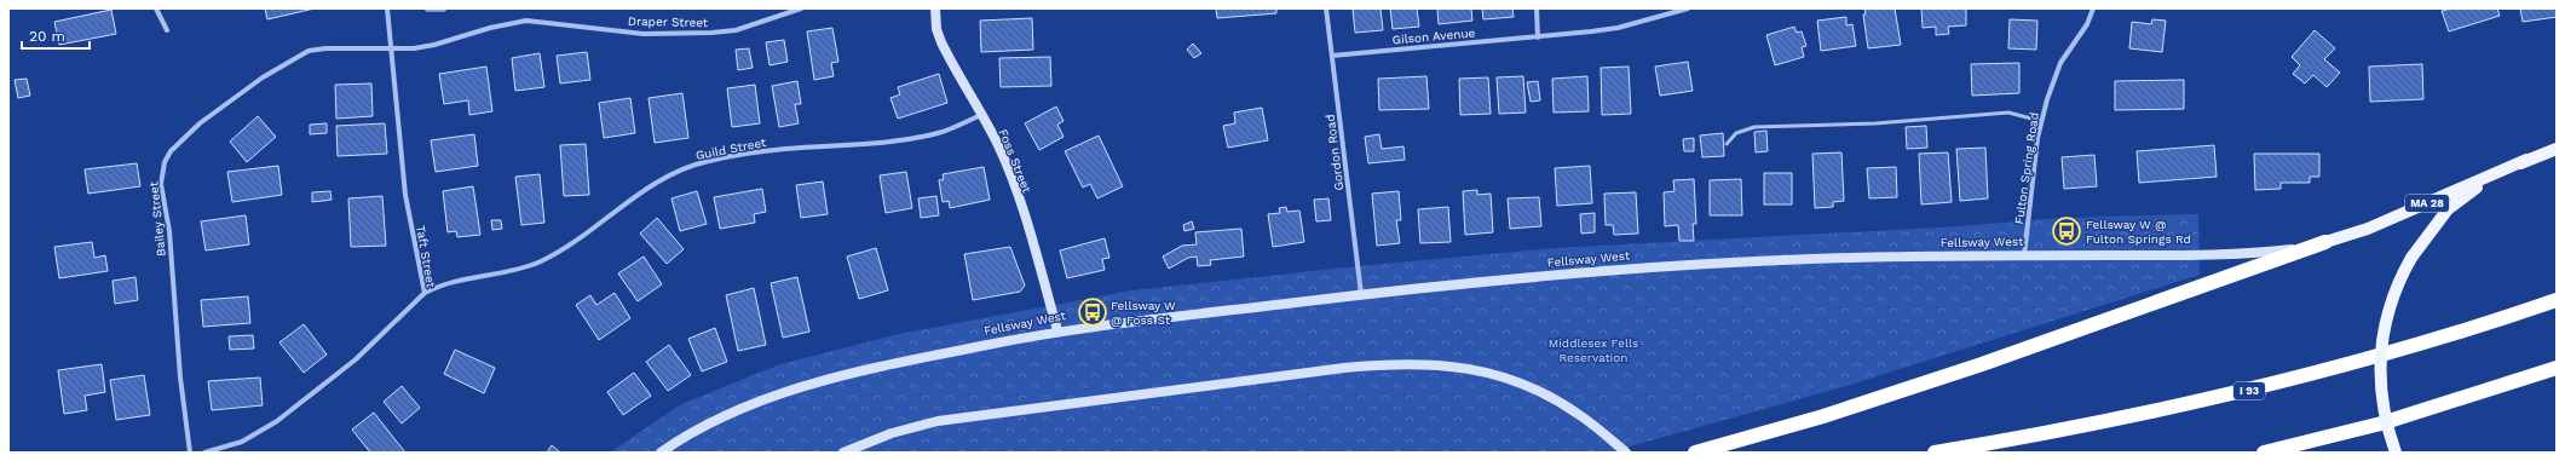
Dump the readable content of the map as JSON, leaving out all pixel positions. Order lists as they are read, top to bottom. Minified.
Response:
{"streets":{"highway":["I 93"],"main road":["Foss Street","MA 28","Fellsway West"],"street":["Draper Street","Gilson Avenue","Guild Street","Gordon Road","Fulton Spring Road","Bailey Street","Taft Street"]},"crossings":[["Draper Street","Bailey Street"],["Draper Street","Taft Street"],["Gilson Avenue","Gordon Road"],["Guild Street","Foss Street"],["Guild Street","Taft Street"],["Gordon Road","Fellsway West"],["Foss Street","Fellsway West"],["Fulton Spring Road","Fellsway West"],["MA 28","Fellsway West"],["Bailey Street","Taft Street"]],"parks":["Middlesex Fells Reservation"],"places":{"bus stop":["Fellsway W @ Fulton Springs Rd","Fellsway W @ Foss St"]},"scale_bar":"20 m"}
